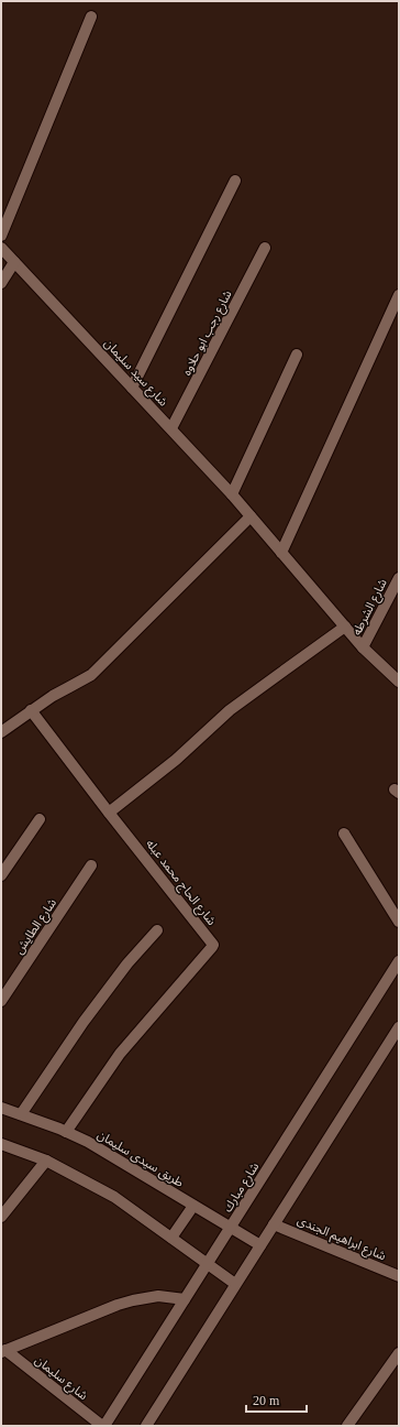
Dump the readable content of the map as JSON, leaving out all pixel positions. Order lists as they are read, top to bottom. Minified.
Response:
{"streets":{"street":["شارع رجب ابو حلاوه","شارع سيد سليمان","شارع الشرطه","شارع الحاج محمد عبله","شارع الطايش","طريق سيدى سليمان","شارع مبارك","شارع ابراهيم الجندى","شارع سليمان"]},"crossings":[["شارع رجب ابو حلاوه","شارع سيد سليمان"],["شارع سيد سليمان","شارع الشرطه"],["شارع الحاج محمد عبله","طريق سيدى سليمان"],["طريق سيدى سليمان","شارع مبارك"],["شارع مبارك","شارع سليمان"]],"scale_bar":"20 m"}
